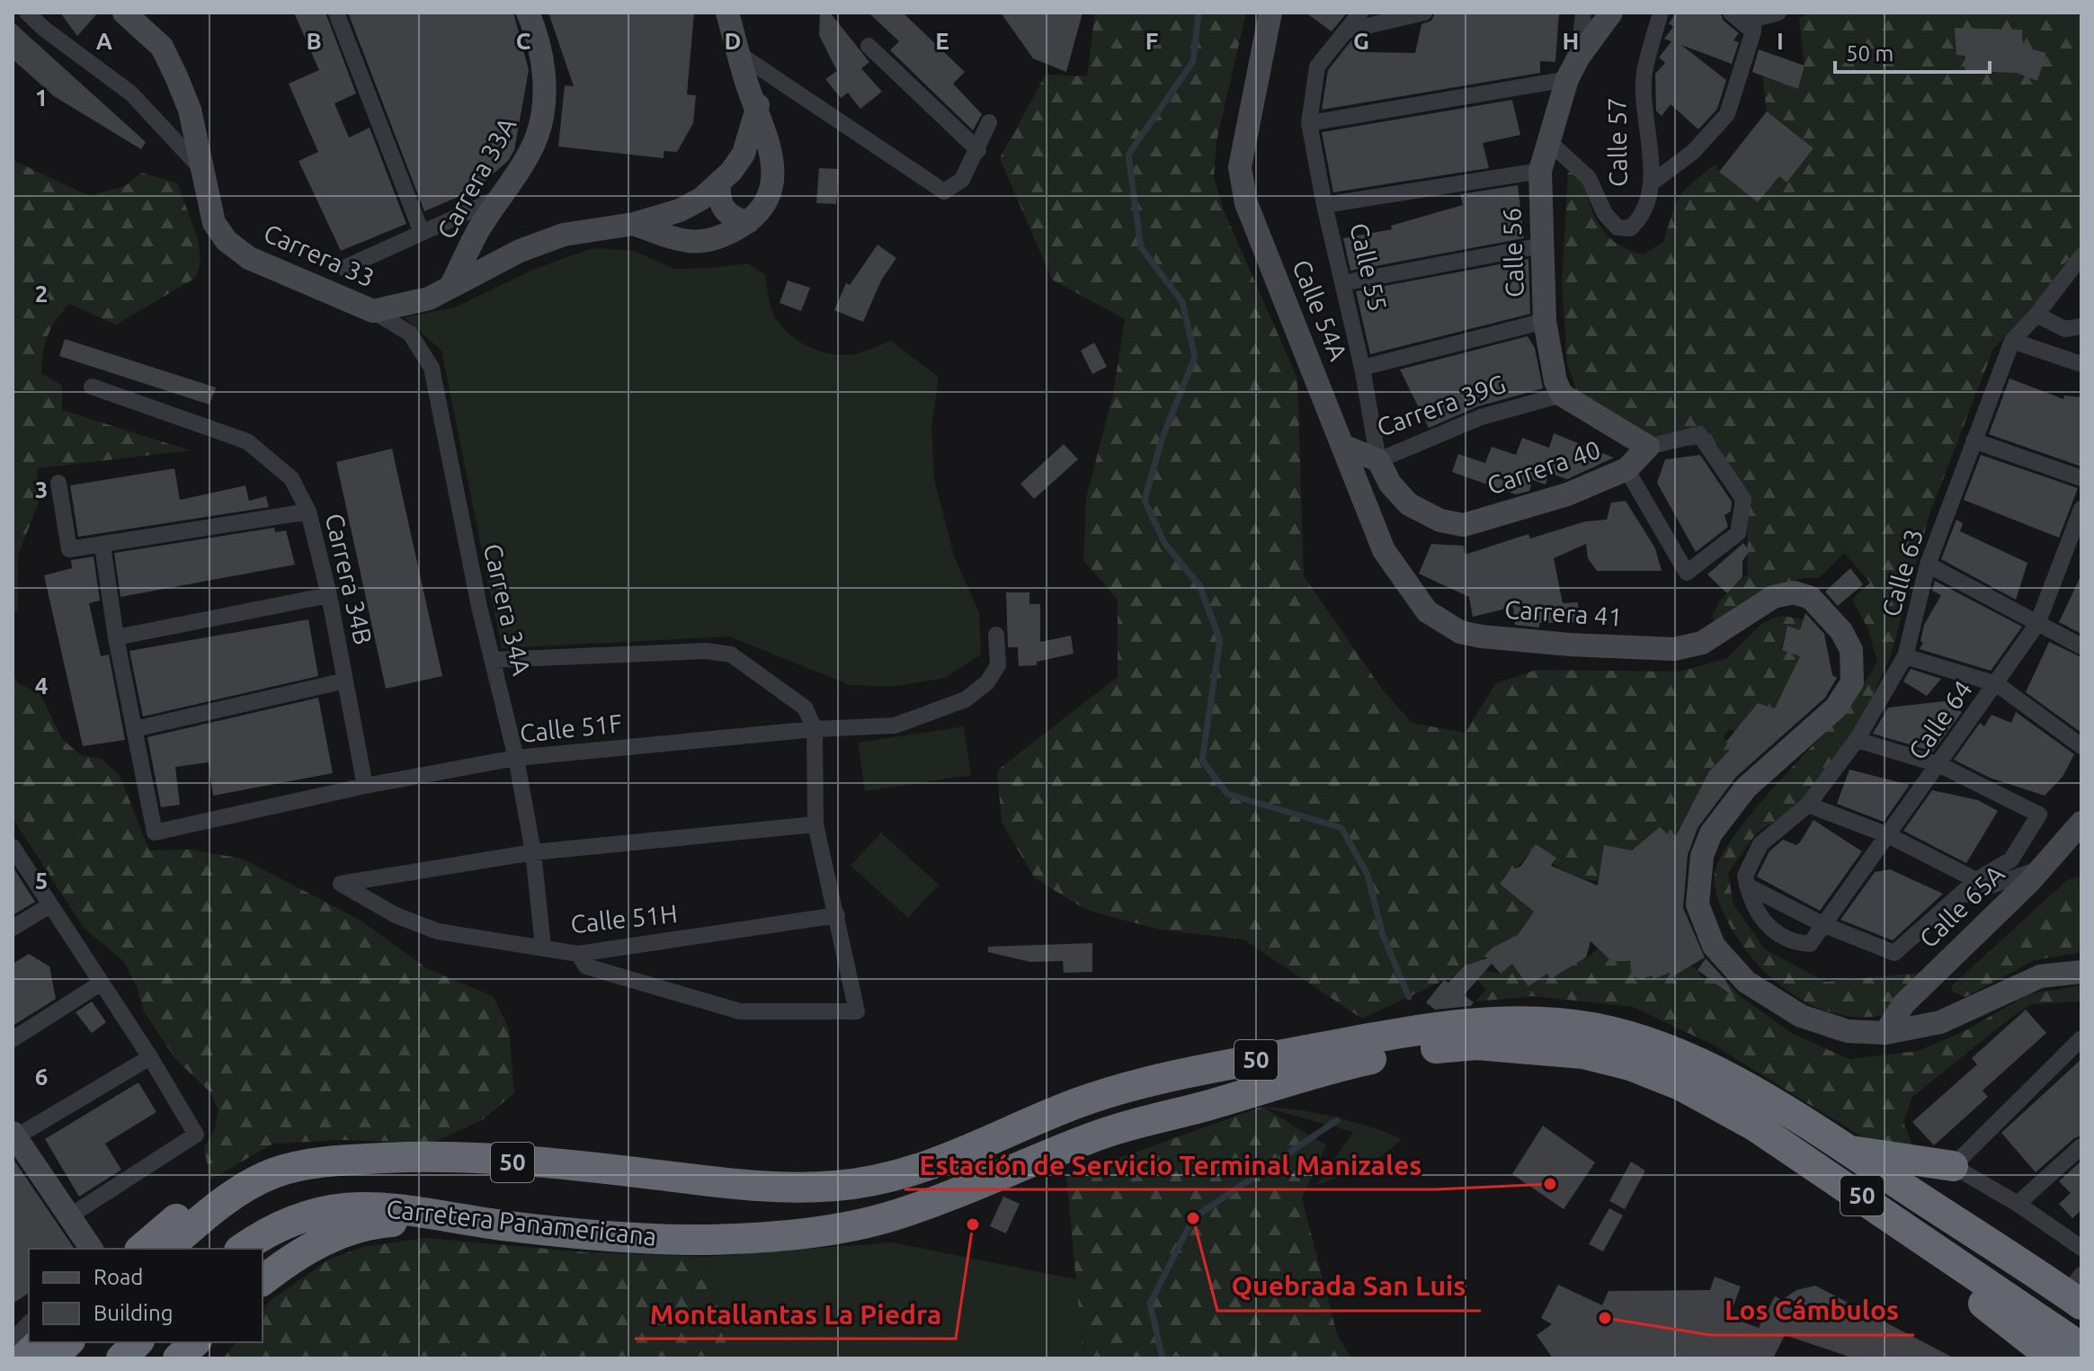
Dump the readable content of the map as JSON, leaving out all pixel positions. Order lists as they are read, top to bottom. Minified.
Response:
{"streets":{"highway":["50","Carretera Panamericana"],"street":["Calle 57","Carrera 33A","Calle 56","Carrera 33","Calle 55","Calle 54A","Carrera 39G","Carrera 40","Calle 63","Carrera 34B","Carrera 34A","Carrera 41","Calle 64","Calle 51F","Calle 65A","Calle 51H"]},"crossings":[["Calle 57","Calle 56"],["Carrera 33A","Carrera 33"],["Calle 56","Carrera 39G"],["Carrera 33","Carrera 34A"],["Calle 55","Carrera 39G"],["Calle 55","Carrera 40"],["Calle 54A","Carrera 39G"],["Calle 54A","Carrera 41"],["Calle 63","Calle 64"],["Carrera 34B","Calle 51F"],["Carrera 34A","Calle 51F"],["Carrera 34A","Calle 51H"],["Carrera 41","Calle 65A"]],"places":["Estación de Servicio Terminal Manizales","Quebrada San Luis","Montallantas La Piedra","Los Cámbulos"],"legend":["Road","Building"],"scale_bar":"50 m","grid":{"columns":["A","B","C","D","E","F","G","H","I"],"rows":["1","2","3","4","5","6"]}}
